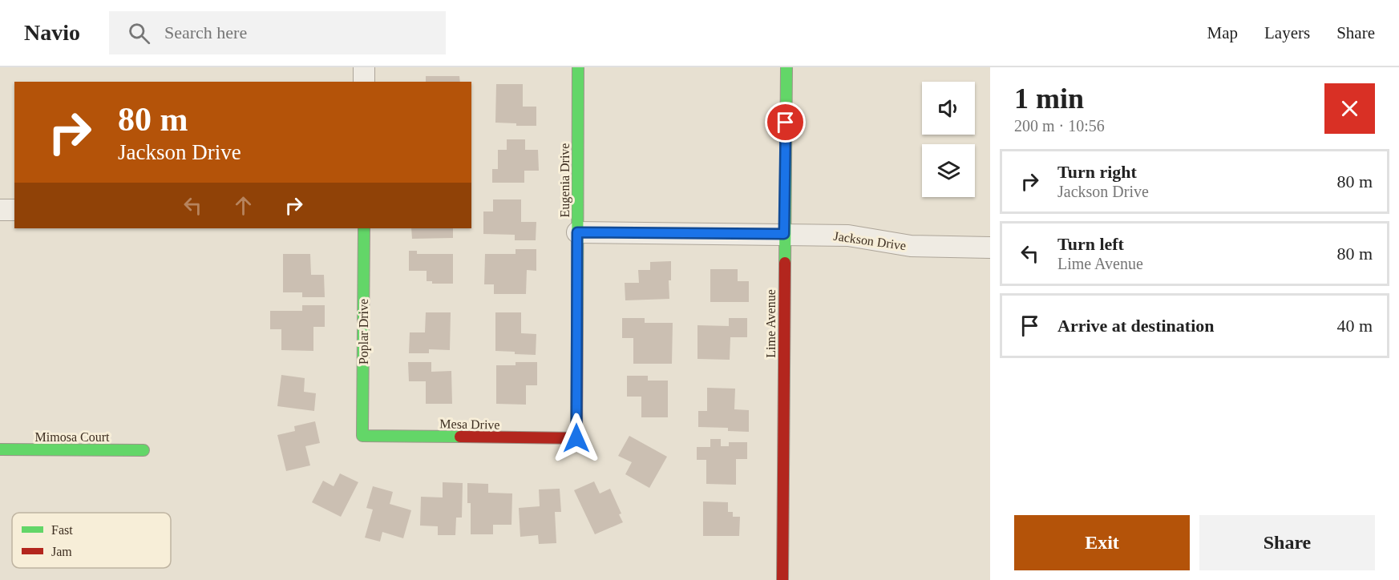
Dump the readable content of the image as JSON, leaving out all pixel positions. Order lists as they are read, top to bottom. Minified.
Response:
{"streets":{"street":["Eugenia Drive","Jackson Drive","Lime Avenue","Poplar Drive","Mesa Drive","Mimosa Court"]},"crossings":[["Eugenia Drive","Jackson Drive"],["Eugenia Drive","Mesa Drive"],["Jackson Drive","Lime Avenue"],["Poplar Drive","Mesa Drive"]],"legend":["Fast","Jam"],"page":{"header":"Navio","search":"Search here","nav":["Map","Layers","Share"],"heading":["1 min","200 m · 10:56"],"turn":["80 m","Jackson Drive"],"list":[{"name":"Turn right","note":"Jackson Drive","value":"80 m"},{"name":"Turn left","note":"Lime Avenue","value":"80 m"},{"name":"Arrive at destination","value":"40 m"}],"buttons":["Exit","Share"]}}
